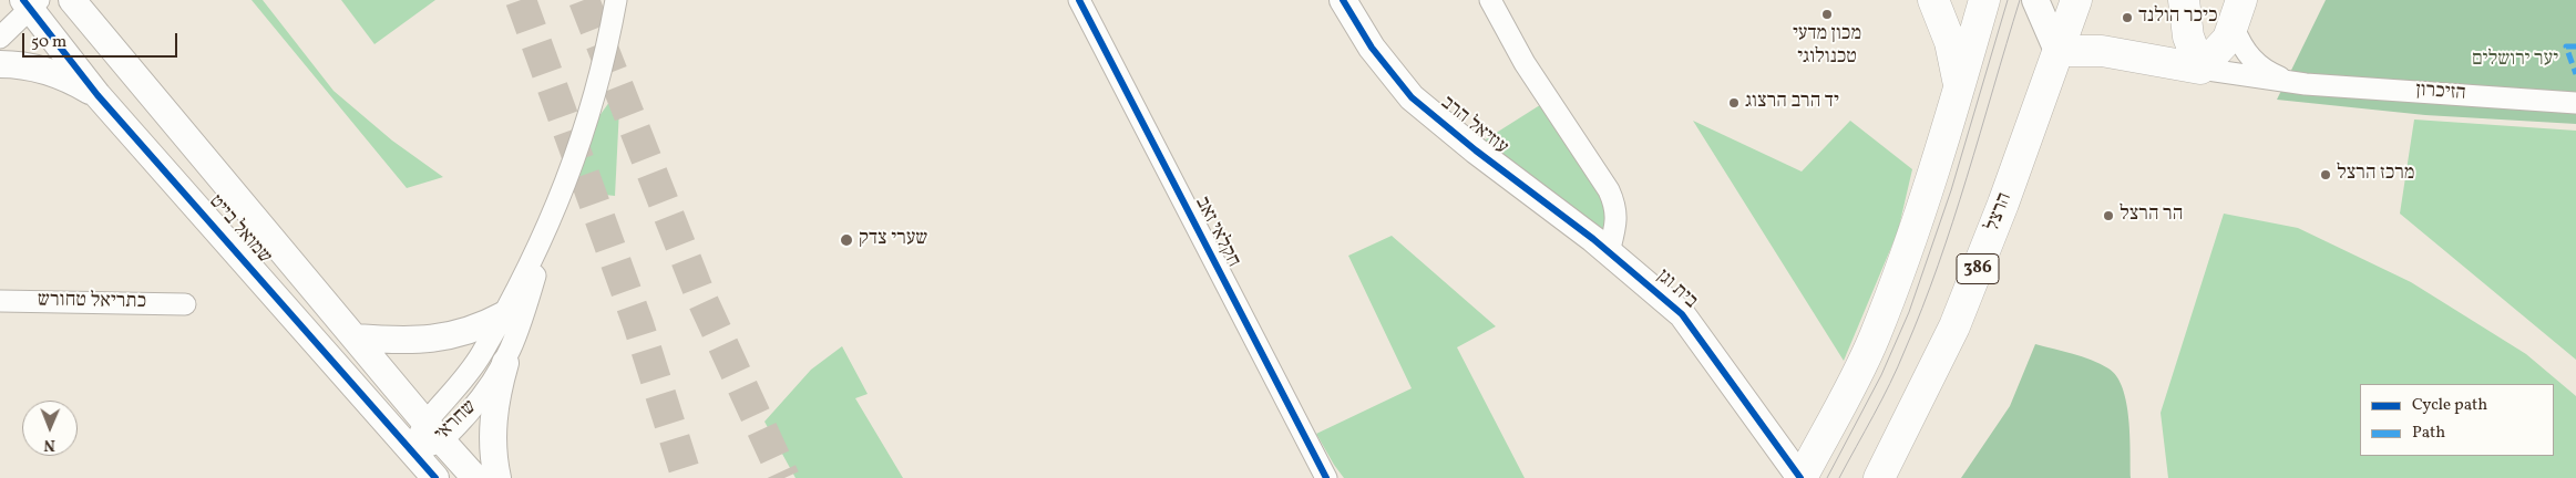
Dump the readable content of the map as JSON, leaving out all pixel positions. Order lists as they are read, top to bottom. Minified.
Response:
{"streets":{"main road":["הזיכרון","הרצל","386"],"street":["עוזיאל הרב","שמואל בייט","חקלאי זאב","בית וגן","כתריאל טחורש","שחראי"]},"crossings":[["הזיכרון","הרצל"],["עוזיאל הרב","בית וגן"],["שמואל בייט","שחראי"]],"parks":["יער ירושלים"],"places":["מכון מדעי טכנולוגי","כיכר הולנד","יד הרב הרצוג","מרכז הרצל","הר הרצל","שערי צדק"],"legend":["Cycle path","Path"],"scale_bar":"50 m","north":"bottom"}
